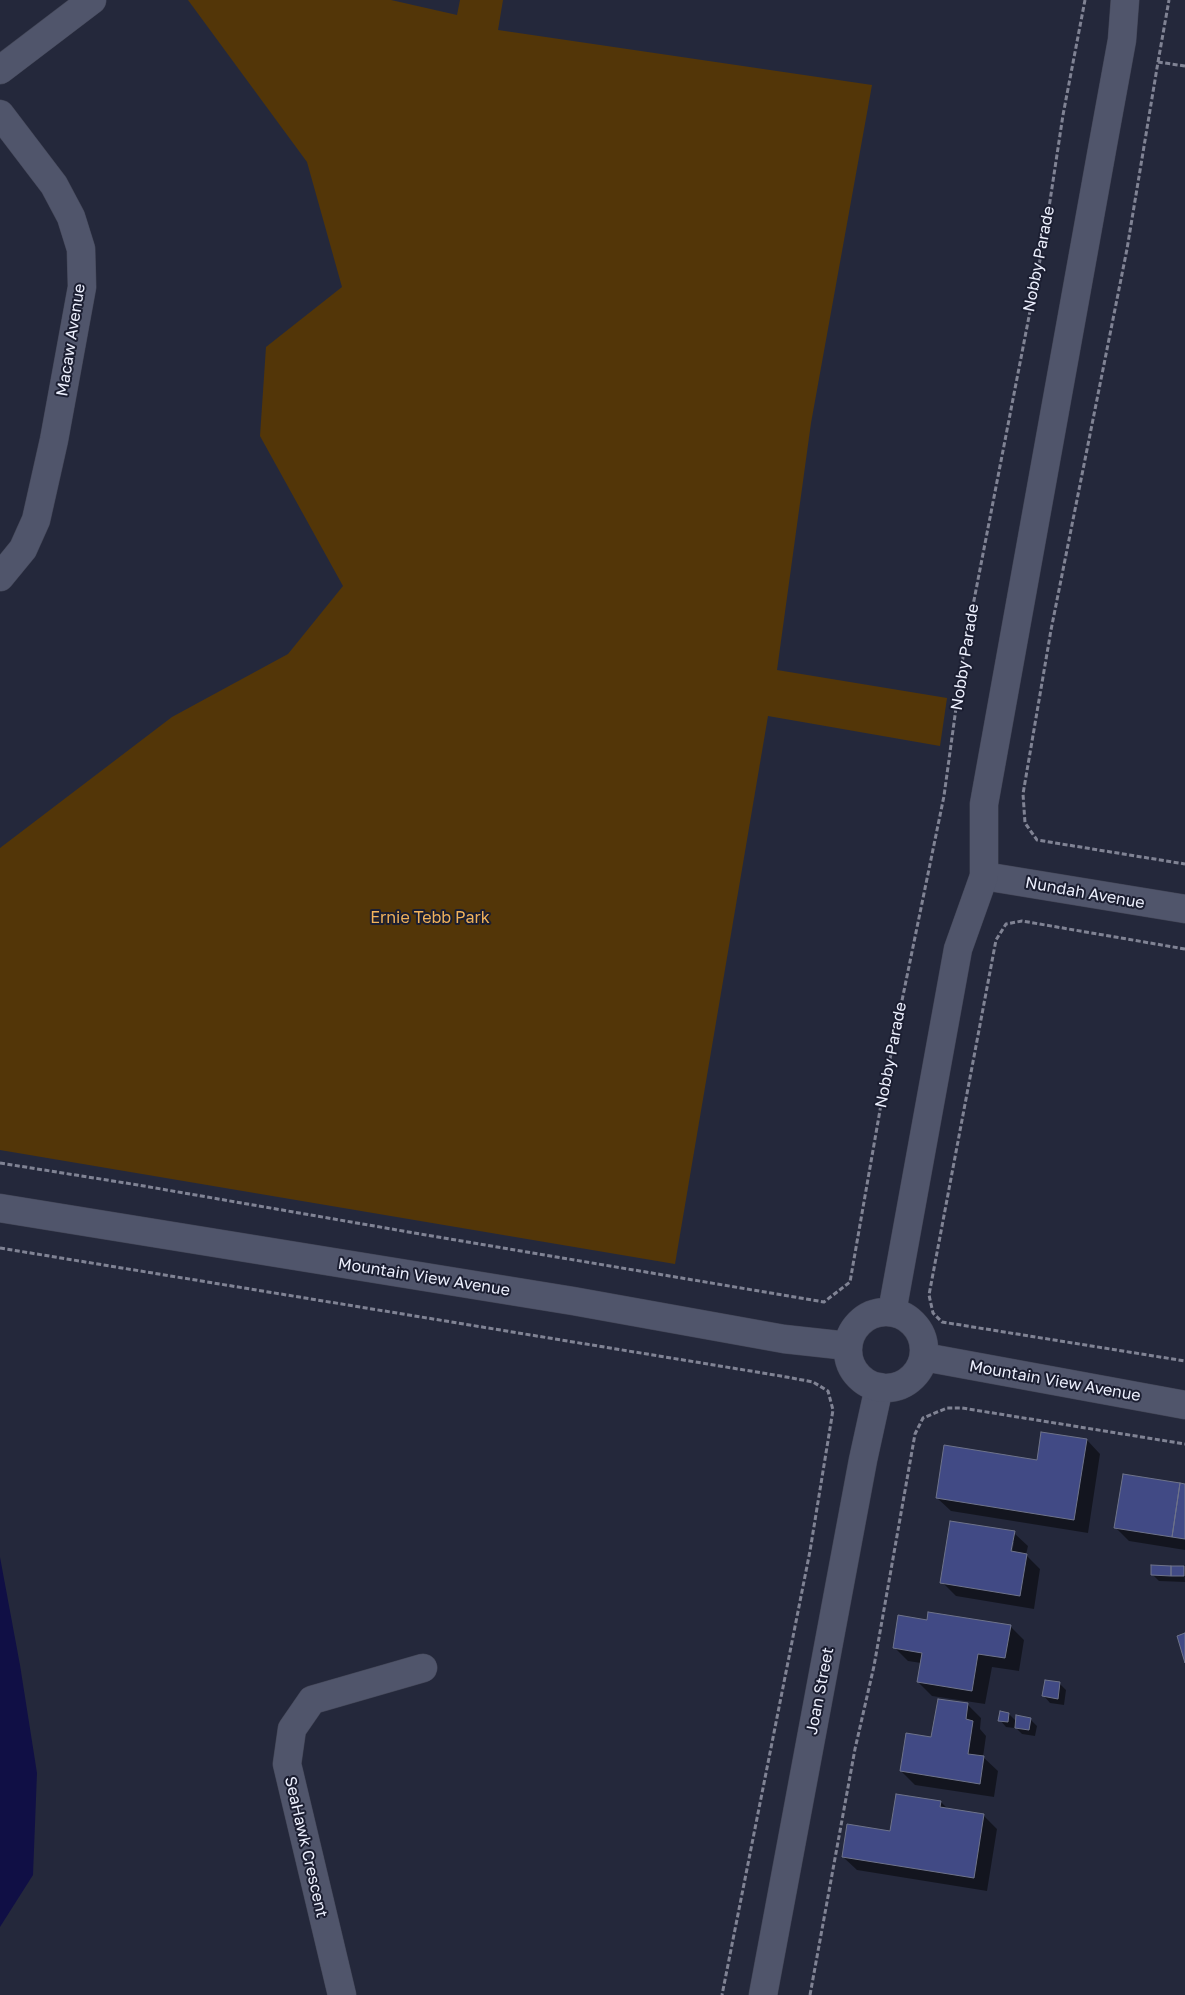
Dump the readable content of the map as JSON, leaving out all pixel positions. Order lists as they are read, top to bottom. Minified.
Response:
{"streets":{"street":["Macaw Avenue","Nundah Avenue","Mountain View Avenue","Joan Street","SeaHawk Crescent"],"path":["Nobby Parade"]},"crossings":[["Mountain View Avenue","Joan Street"]],"parks":["Ernie Tebb Park"]}
